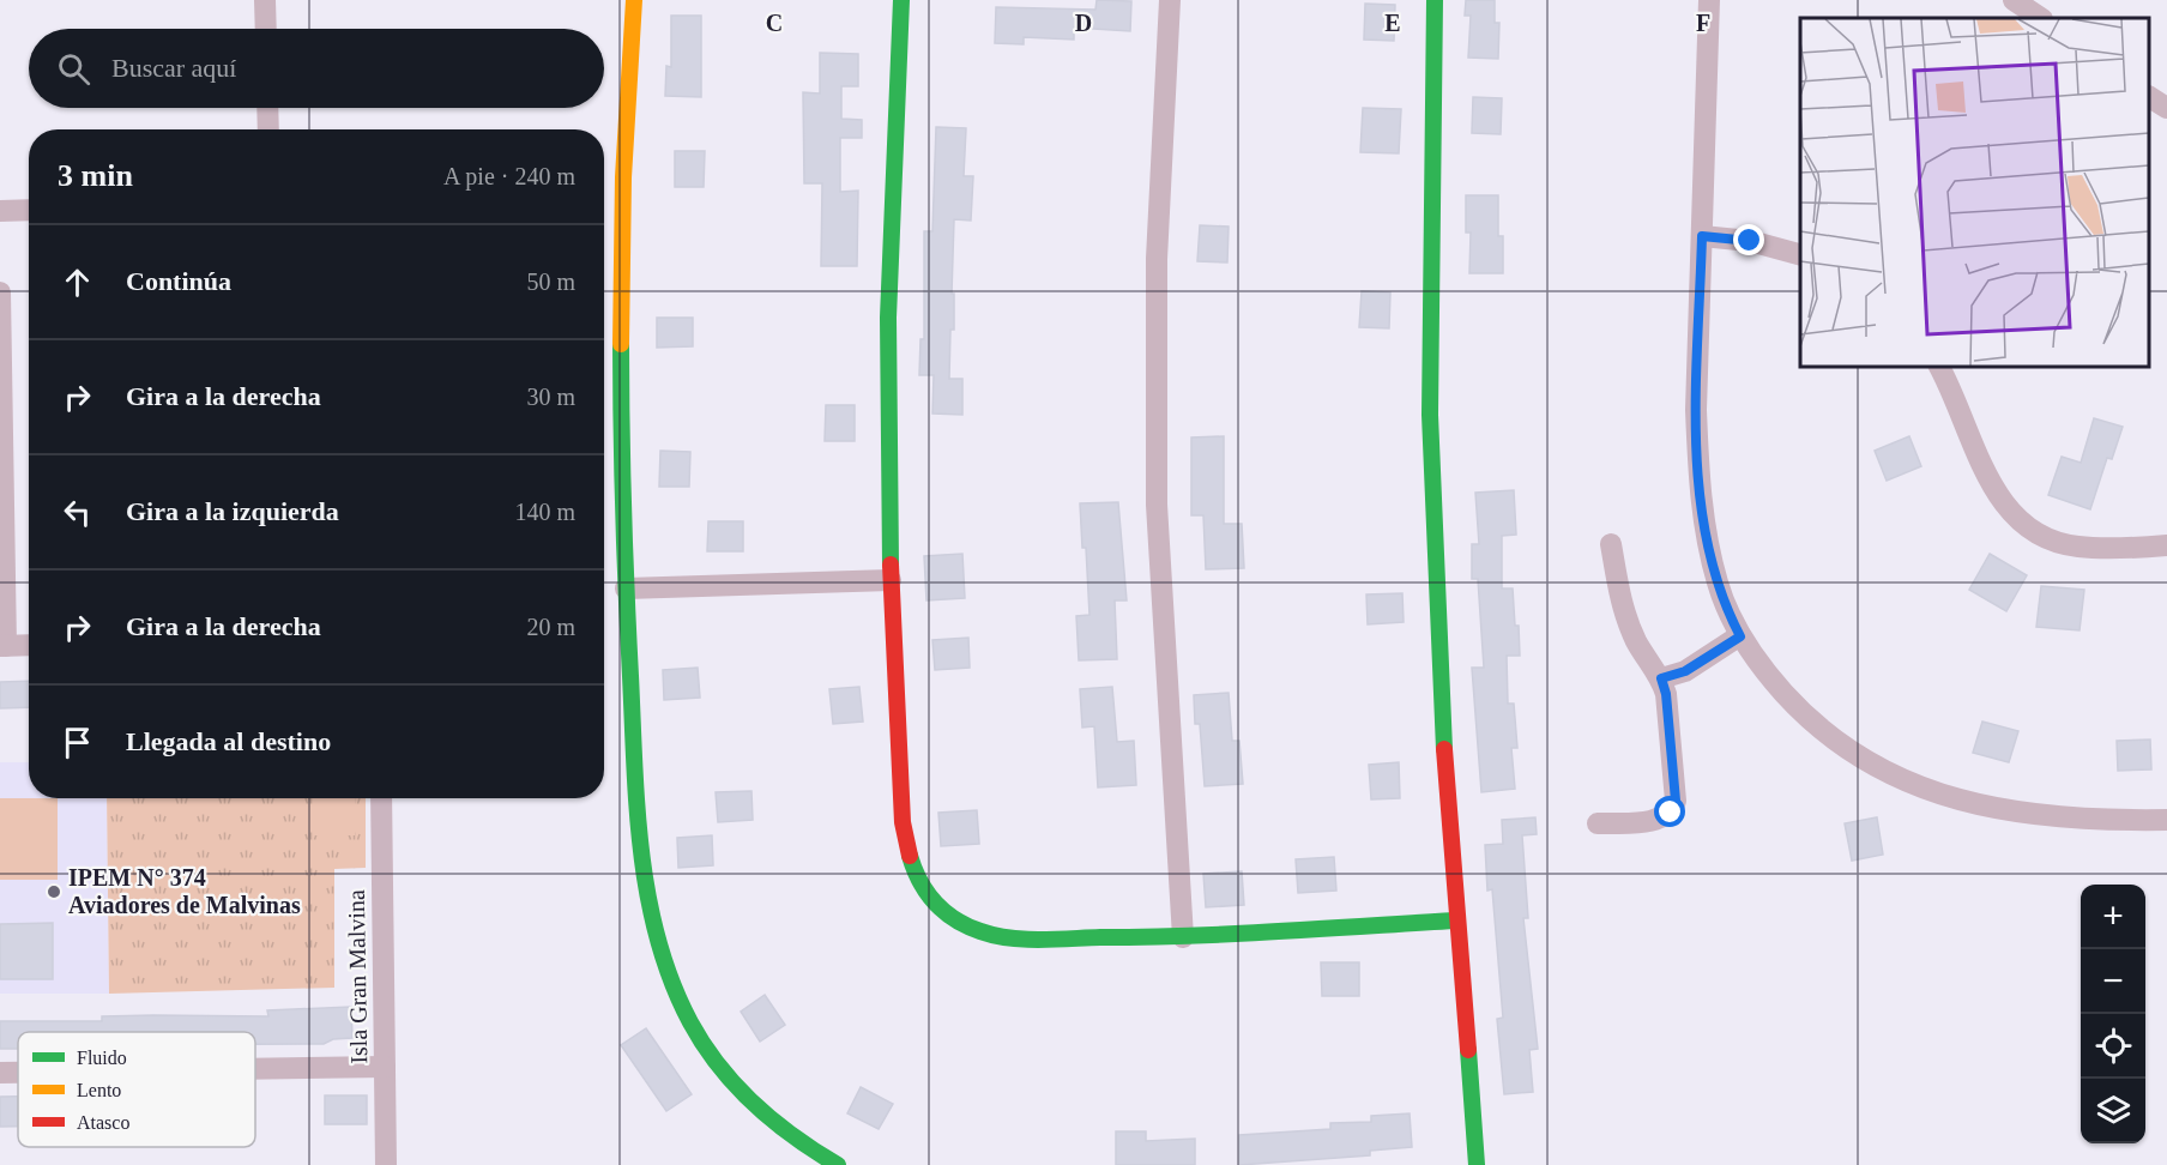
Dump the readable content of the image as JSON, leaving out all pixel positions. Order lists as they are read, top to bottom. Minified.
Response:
{"streets":{"street":["Isla Gran Malvina"]},"places":["IPEM N° 374 Aviadores de Malvinas"],"legend":["Fluido","Lento","Atasco"],"page":{"search":"Buscar aquí","heading":["3 min","A pie · 240 m"],"list":[["Continúa","50 m"],["Gira a la derecha","30 m"],["Gira a la izquierda","140 m"],["Gira a la derecha","20 m"],"Llegada al destino"],"map_buttons":["+","−"]},"grid":{"columns":["C","D","E","F"]}}
